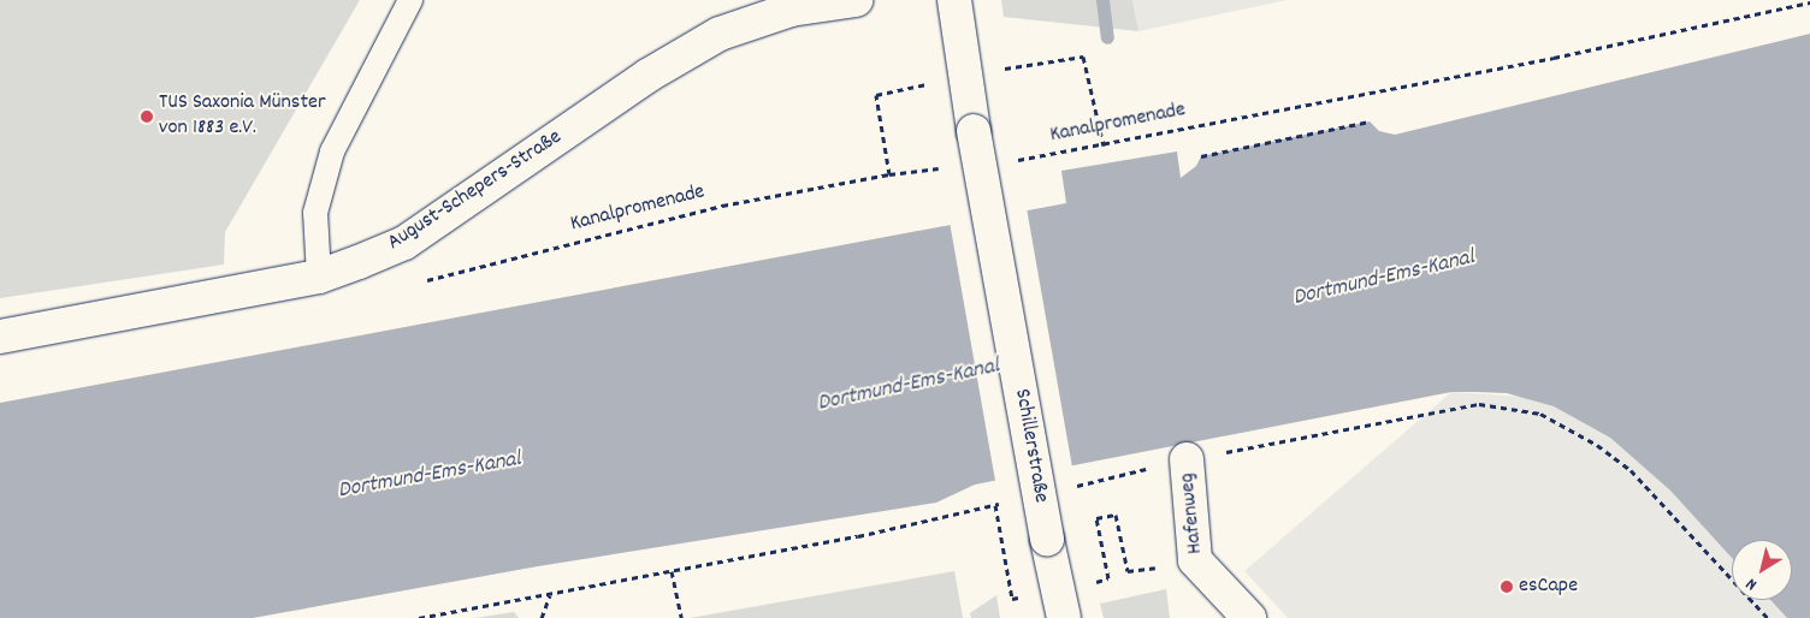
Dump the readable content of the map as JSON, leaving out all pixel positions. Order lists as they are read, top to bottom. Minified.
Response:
{"streets":{"street":["August-Schepers-Straße","Schillerstraße","Hafenweg"],"path":["Kanalpromenade"]},"water":["Dortmund-Ems-Kanal"],"places":["TUS Saxonia Münster von 1883 e.V.","esCape"],"north":"bottom left"}
